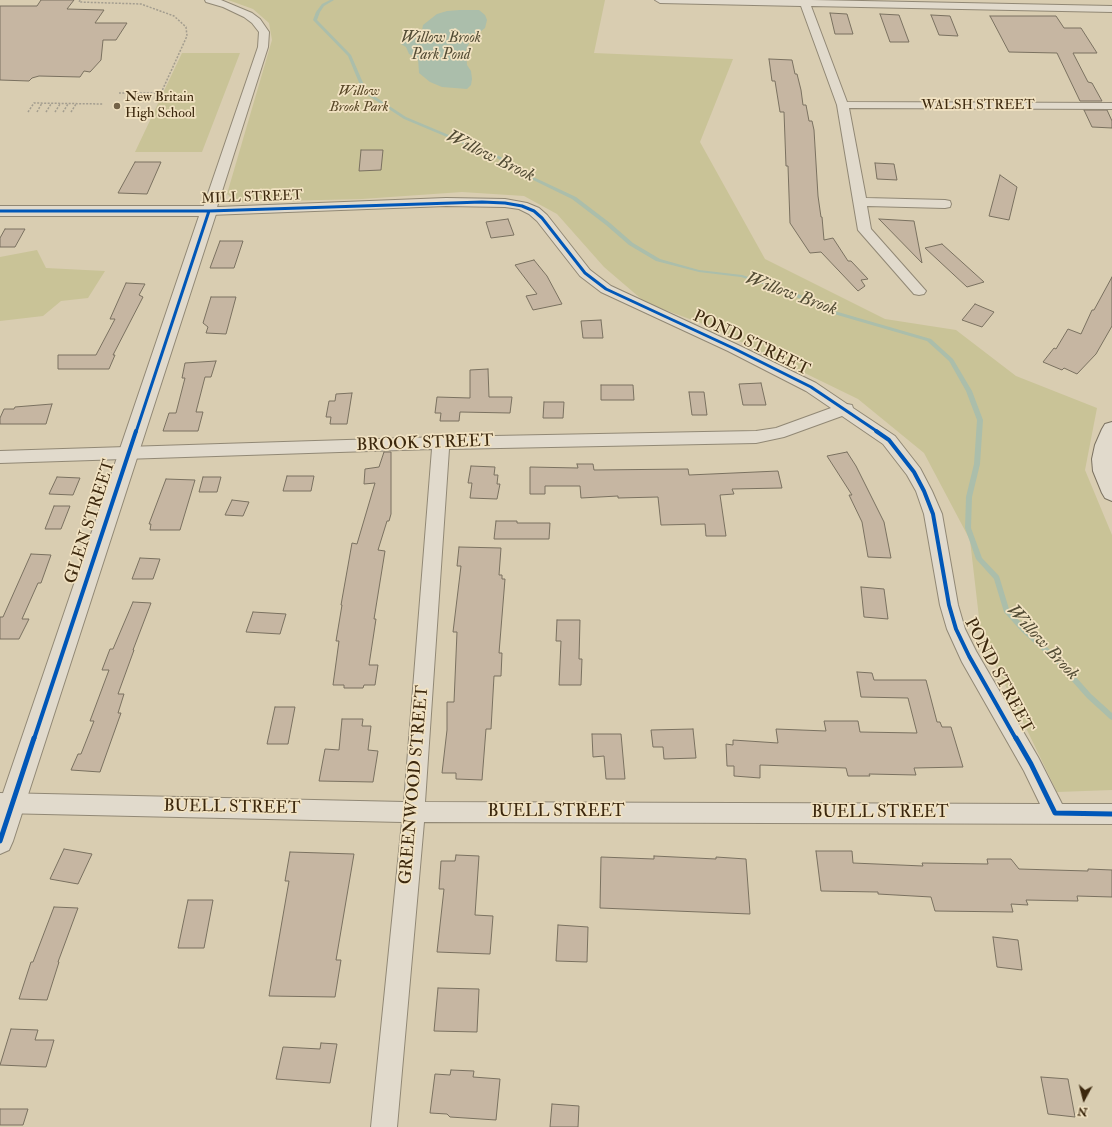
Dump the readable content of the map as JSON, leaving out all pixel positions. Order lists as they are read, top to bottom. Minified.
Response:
{"streets":{"street":["WALSH STREET","MILL STREET","POND STREET","BROOK STREET","GLEN STREET","GREENWOOD STREET","BUELL STREET"]},"crossings":[["MILL STREET","POND STREET"],["MILL STREET","GLEN STREET"],["POND STREET","BROOK STREET"],["POND STREET","BUELL STREET"],["BROOK STREET","GLEN STREET"],["BROOK STREET","GREENWOOD STREET"],["GLEN STREET","BUELL STREET"],["GREENWOOD STREET","BUELL STREET"]],"water":["Willow Brook Park Pond","Willow Brook"],"parks":["Willow Brook Park"],"places":["New Britain High School"],"north":"bottom"}
